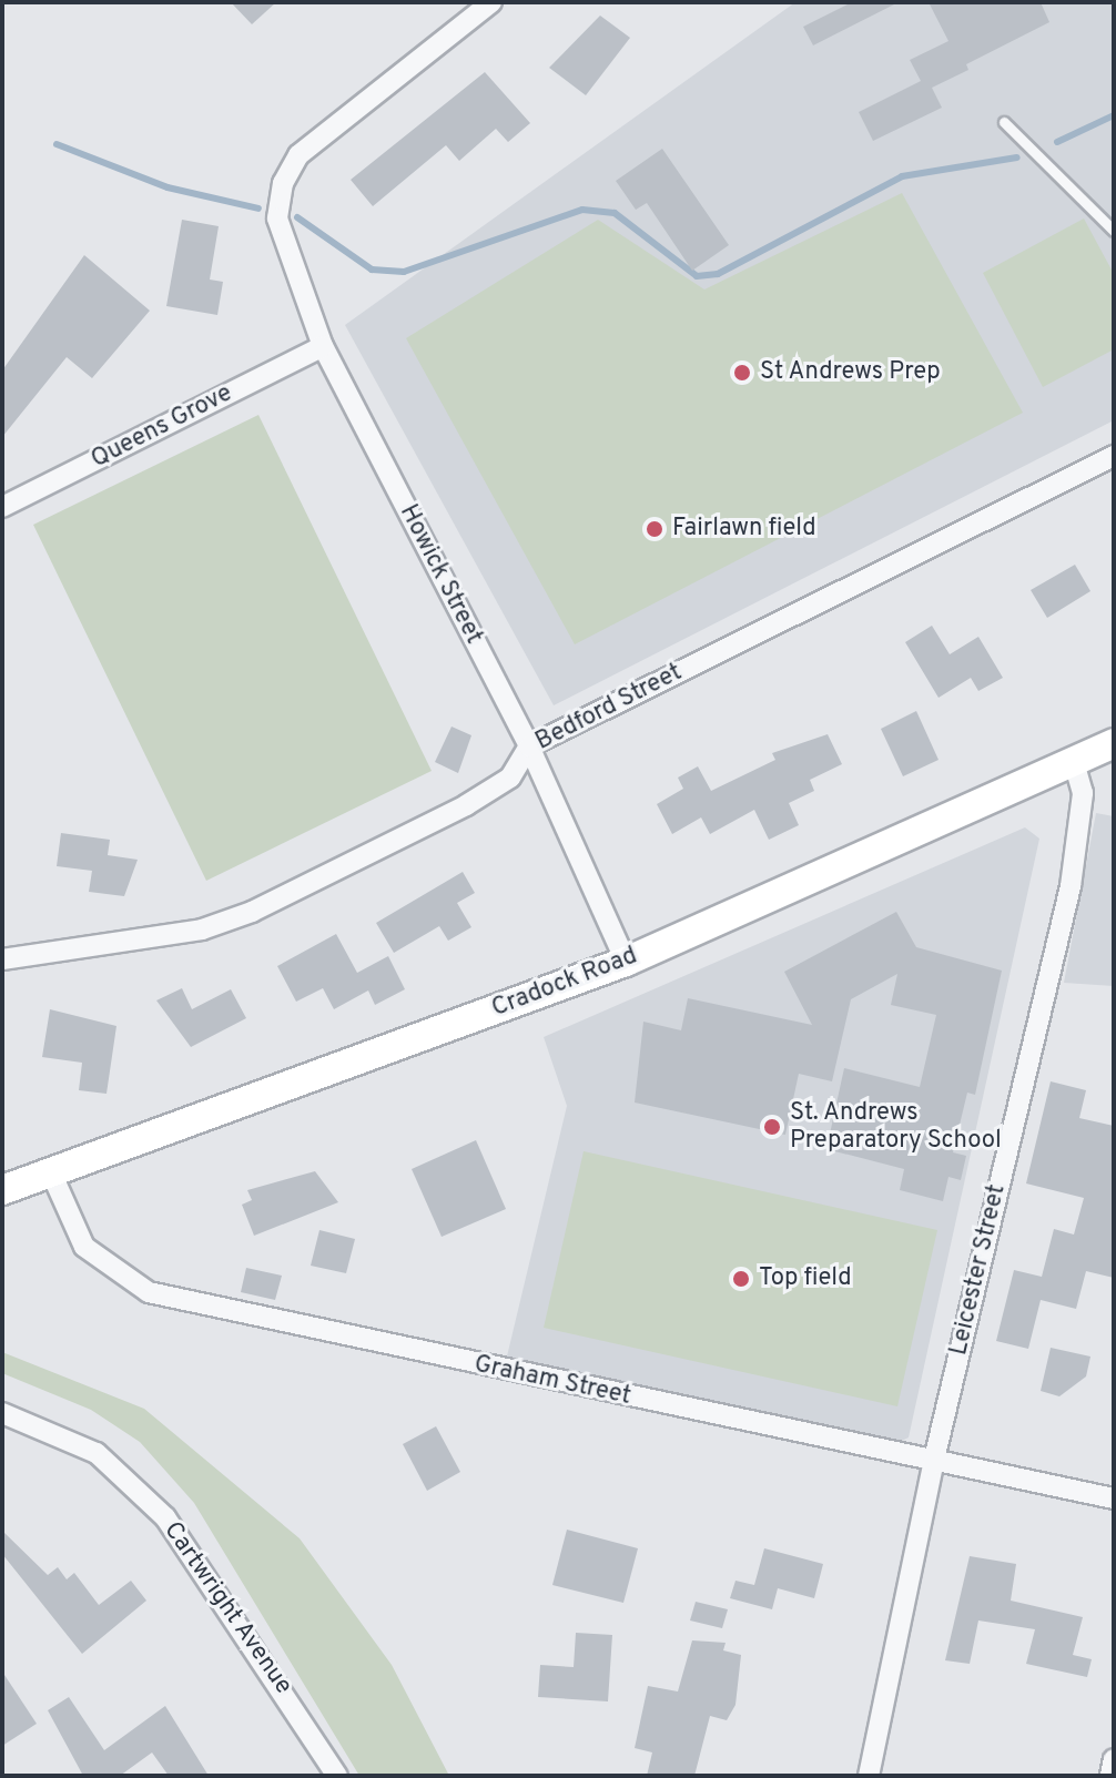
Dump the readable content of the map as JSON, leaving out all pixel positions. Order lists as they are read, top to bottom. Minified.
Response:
{"streets":{"main road":["Cradock Road"],"street":["Queens Grove","Howick Street","Bedford Street","Leicester Street","Graham Street","Cartwright Avenue"]},"crossings":[["Queens Grove","Howick Street"],["Howick Street","Bedford Street"],["Howick Street","Cradock Road"],["Cradock Road","Leicester Street"],["Cradock Road","Graham Street"],["Leicester Street","Graham Street"]],"places":["St Andrews Prep","Fairlawn field","St. Andrews Preparatory School","Top field"]}
